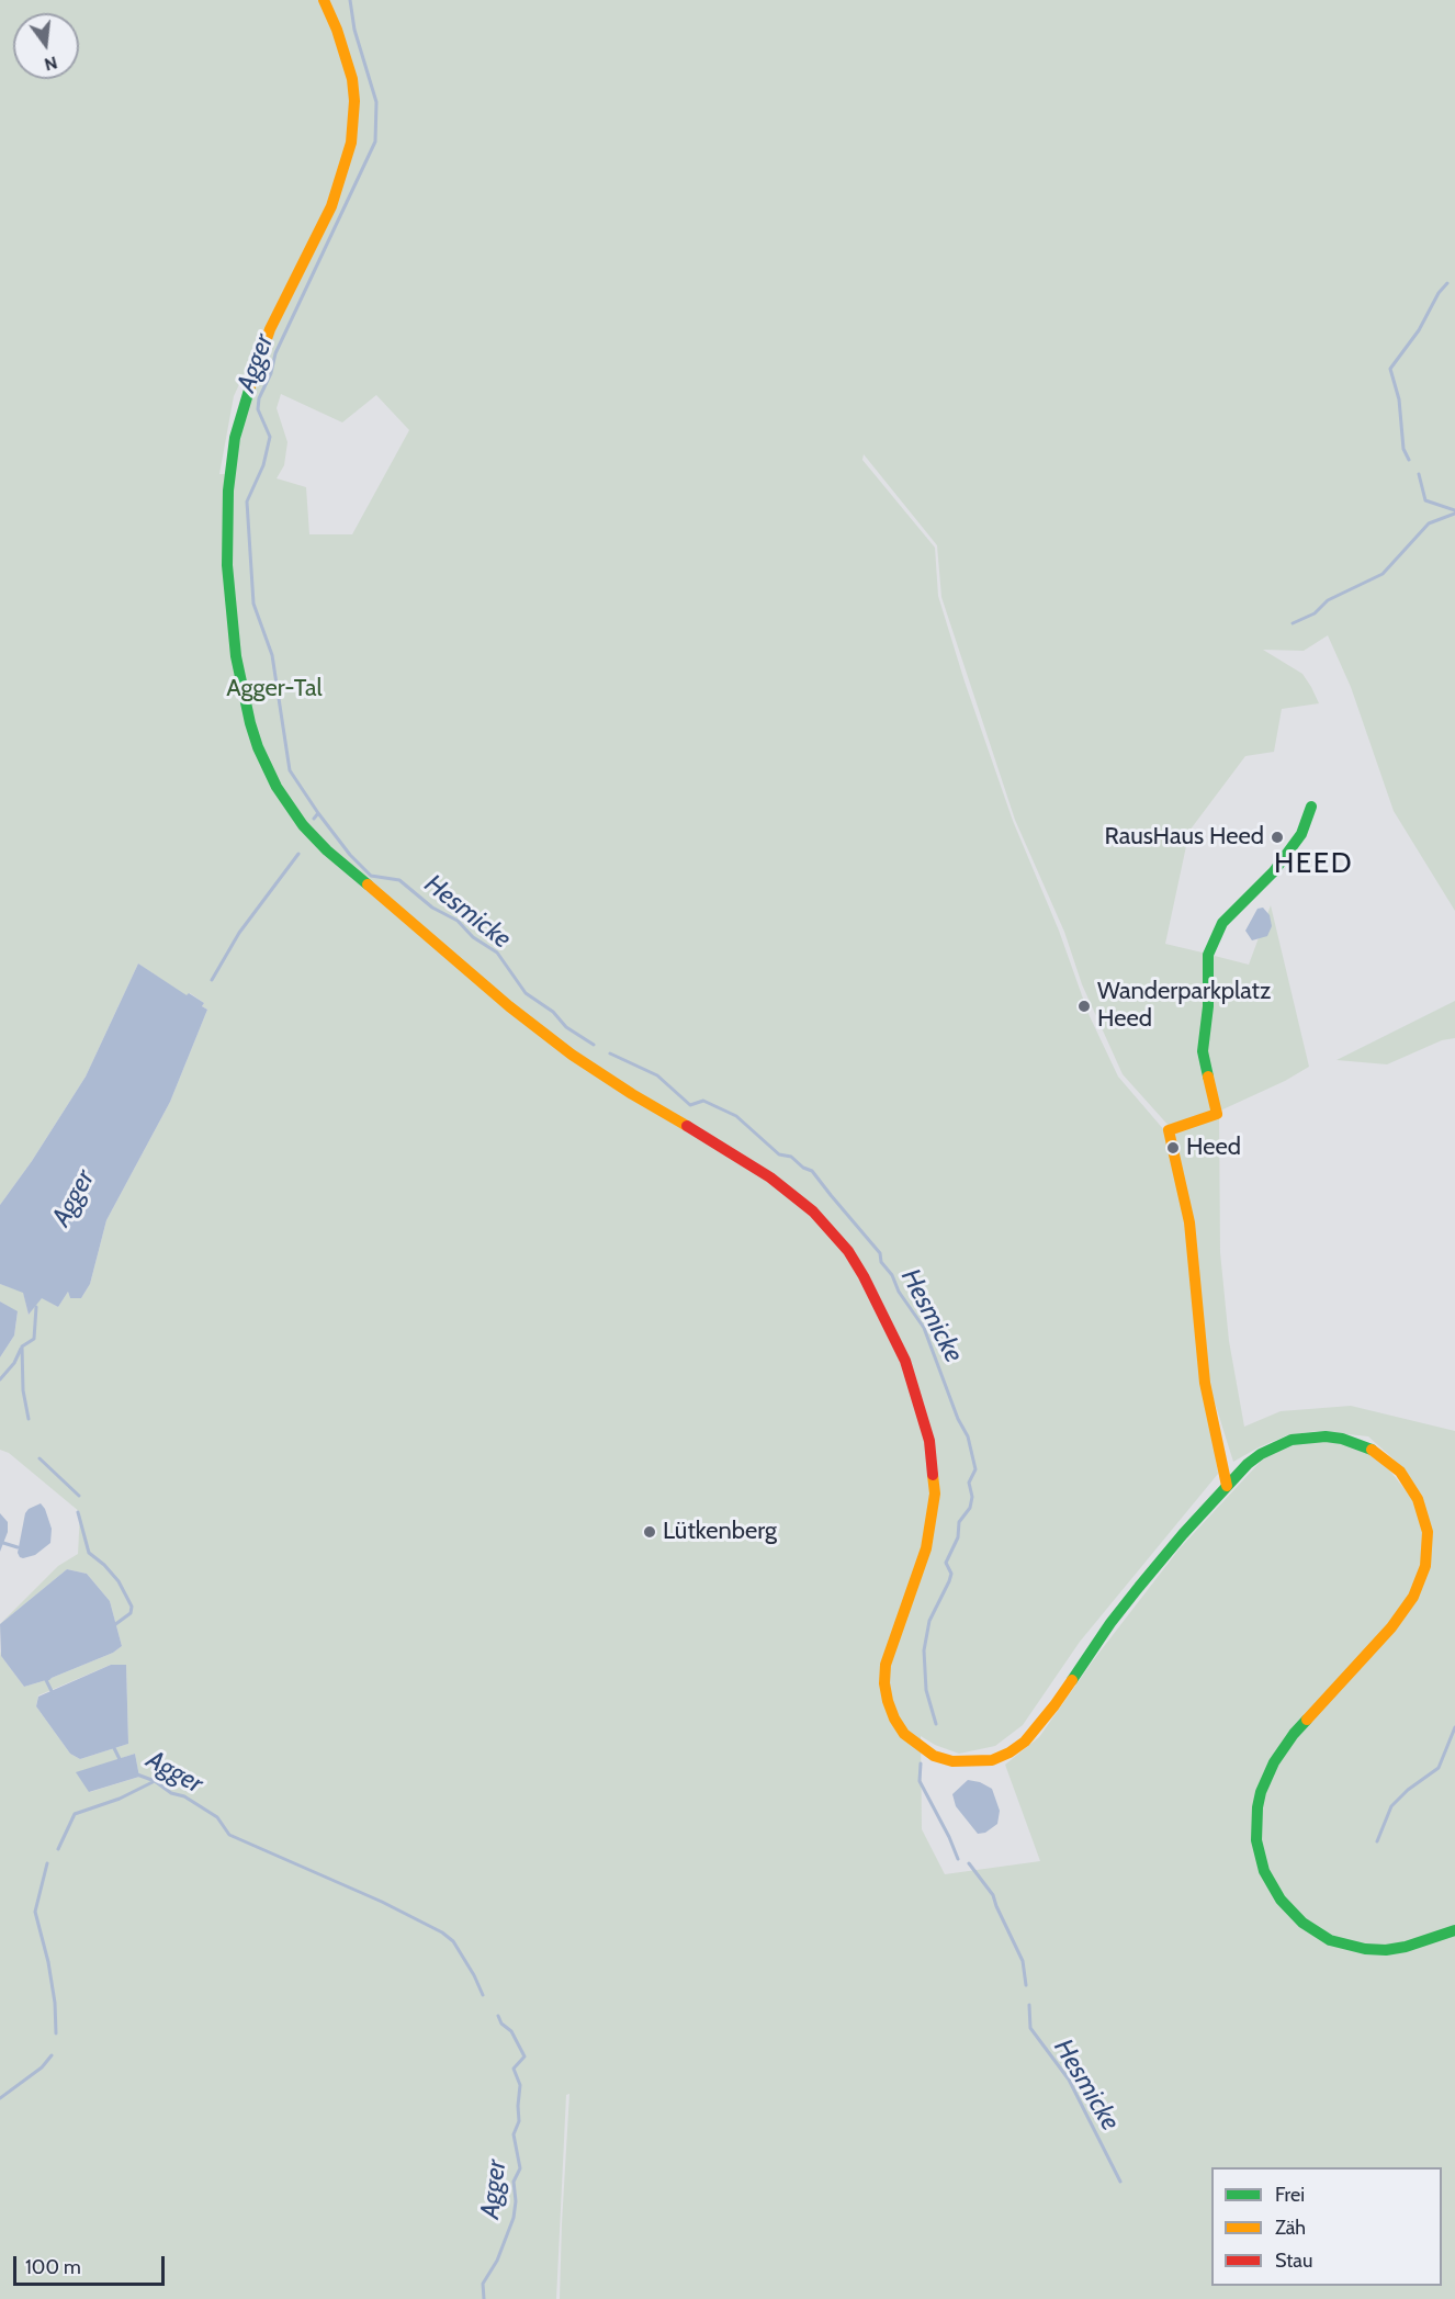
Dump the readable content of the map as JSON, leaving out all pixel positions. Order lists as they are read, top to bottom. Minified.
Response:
{"districts":["HEED"],"water":["Agger","Hesmicke"],"parks":["Agger-Tal"],"places":["RausHaus Heed","Wanderparkplatz Heed","Heed","Lütkenberg"],"legend":["Frei","Zäh","Stau"],"scale_bar":"100 m","north":"bottom"}
